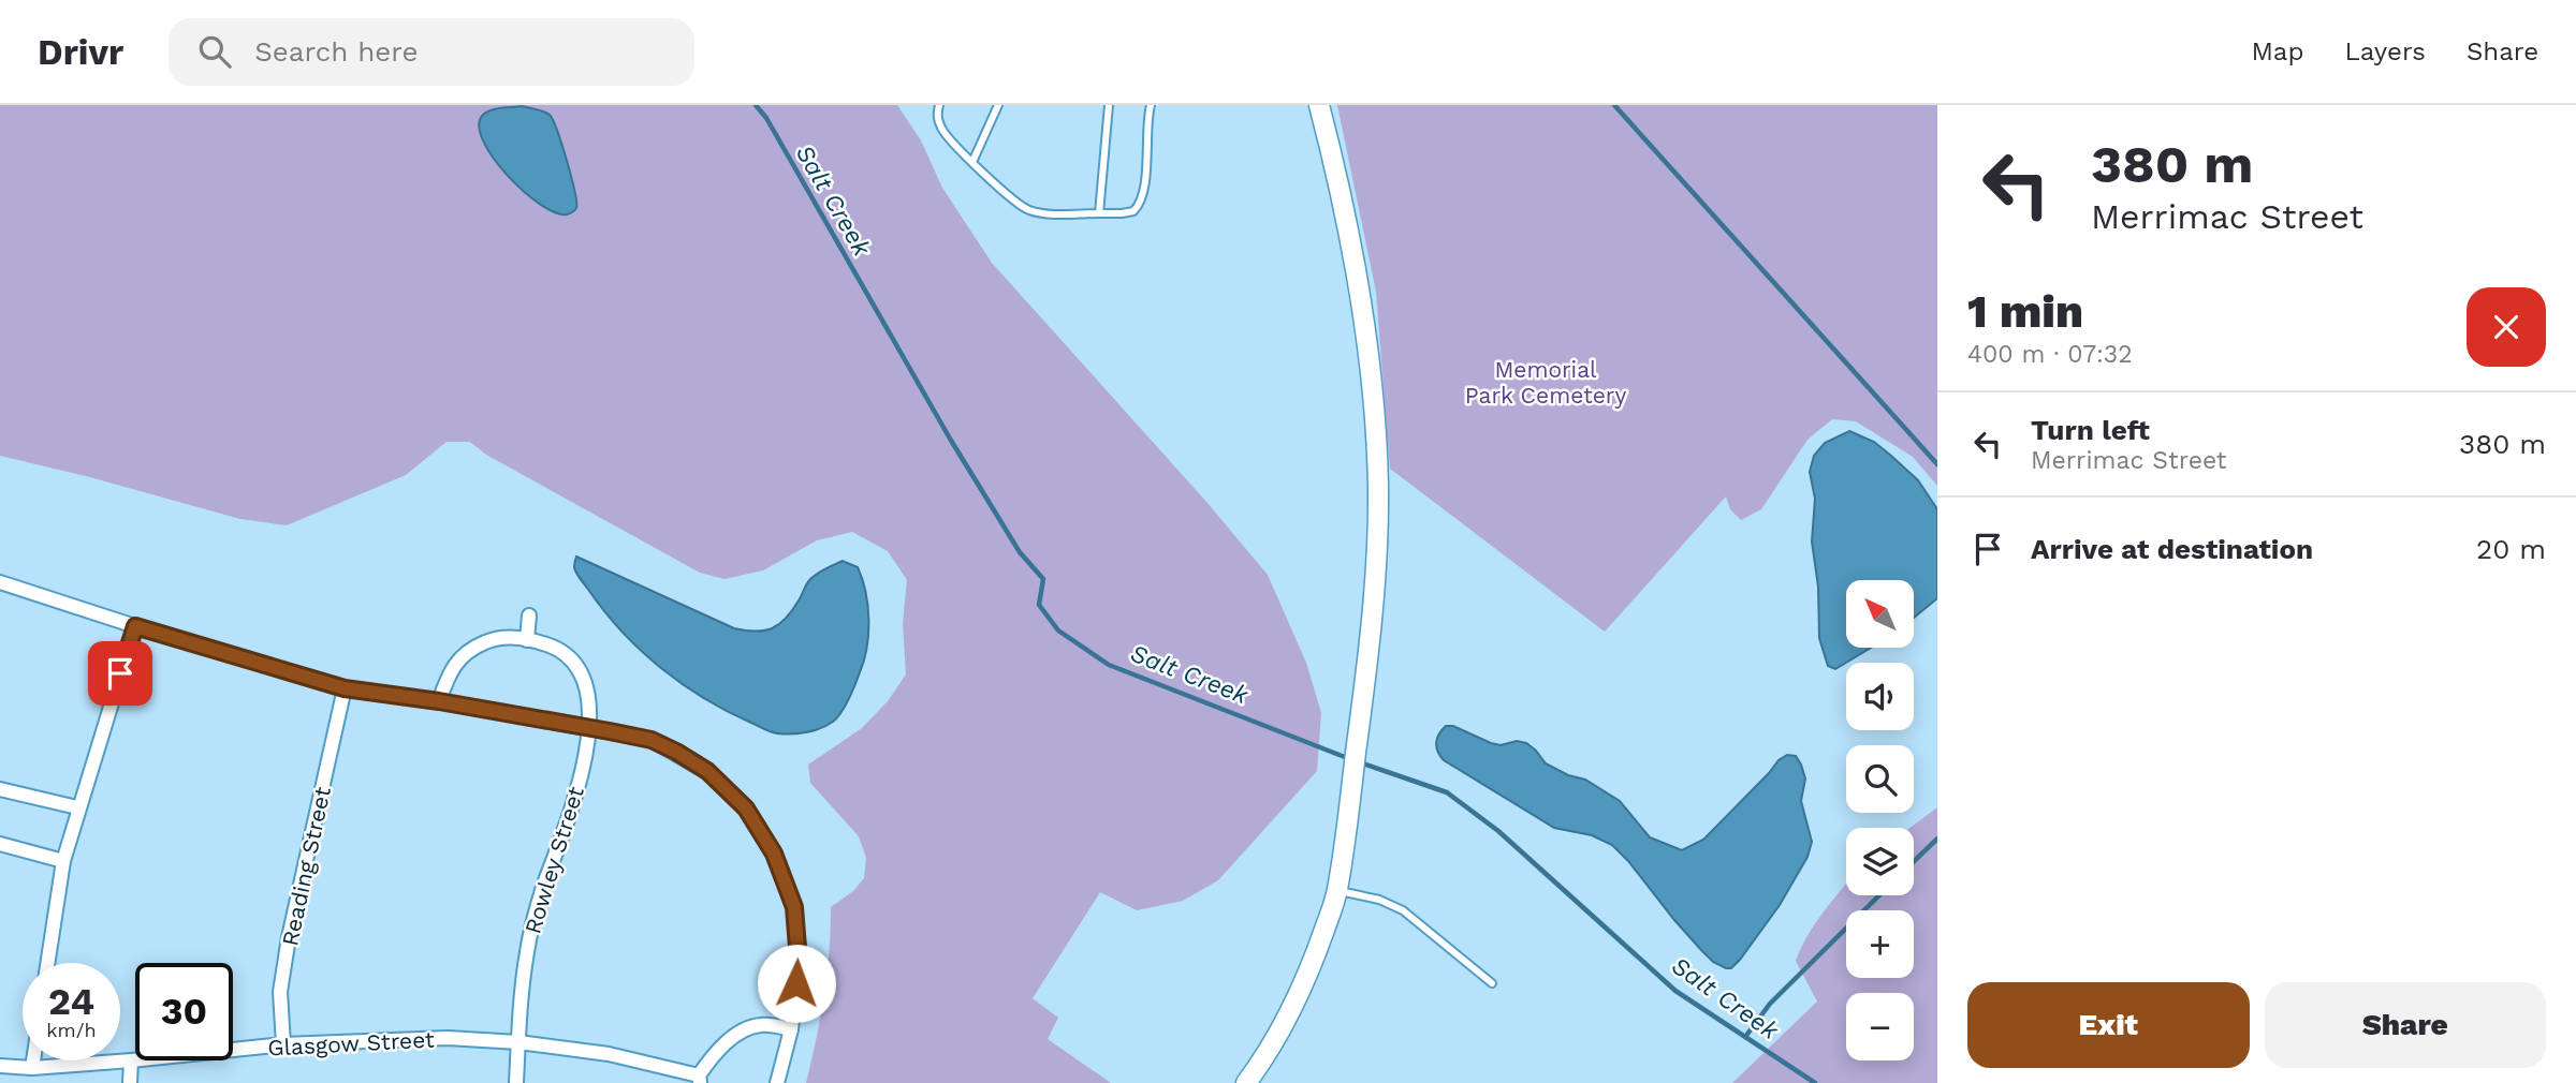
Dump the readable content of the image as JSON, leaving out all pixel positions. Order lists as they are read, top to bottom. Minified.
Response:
{"streets":{"street":["Rowley Street","Reading Street","Glasgow Street"]},"crossings":[["Rowley Street","Glasgow Street"],["Reading Street","Glasgow Street"]],"water":["Salt Creek"],"parks":["Memorial Park Cemetery"],"north":"top left","page":{"header":"Drivr","search":"Search here","nav":["Map","Layers","Share"],"turn":["380 m","Merrimac Street"],"heading":["1 min","400 m · 07:32"],"list":[{"name":"Turn left","note":"Merrimac Street","value":"380 m"},{"name":"Arrive at destination","value":"20 m"}],"map_buttons":["+","−"],"speed":"24 km/h","limit":"30","buttons":["Exit","Share"]}}
